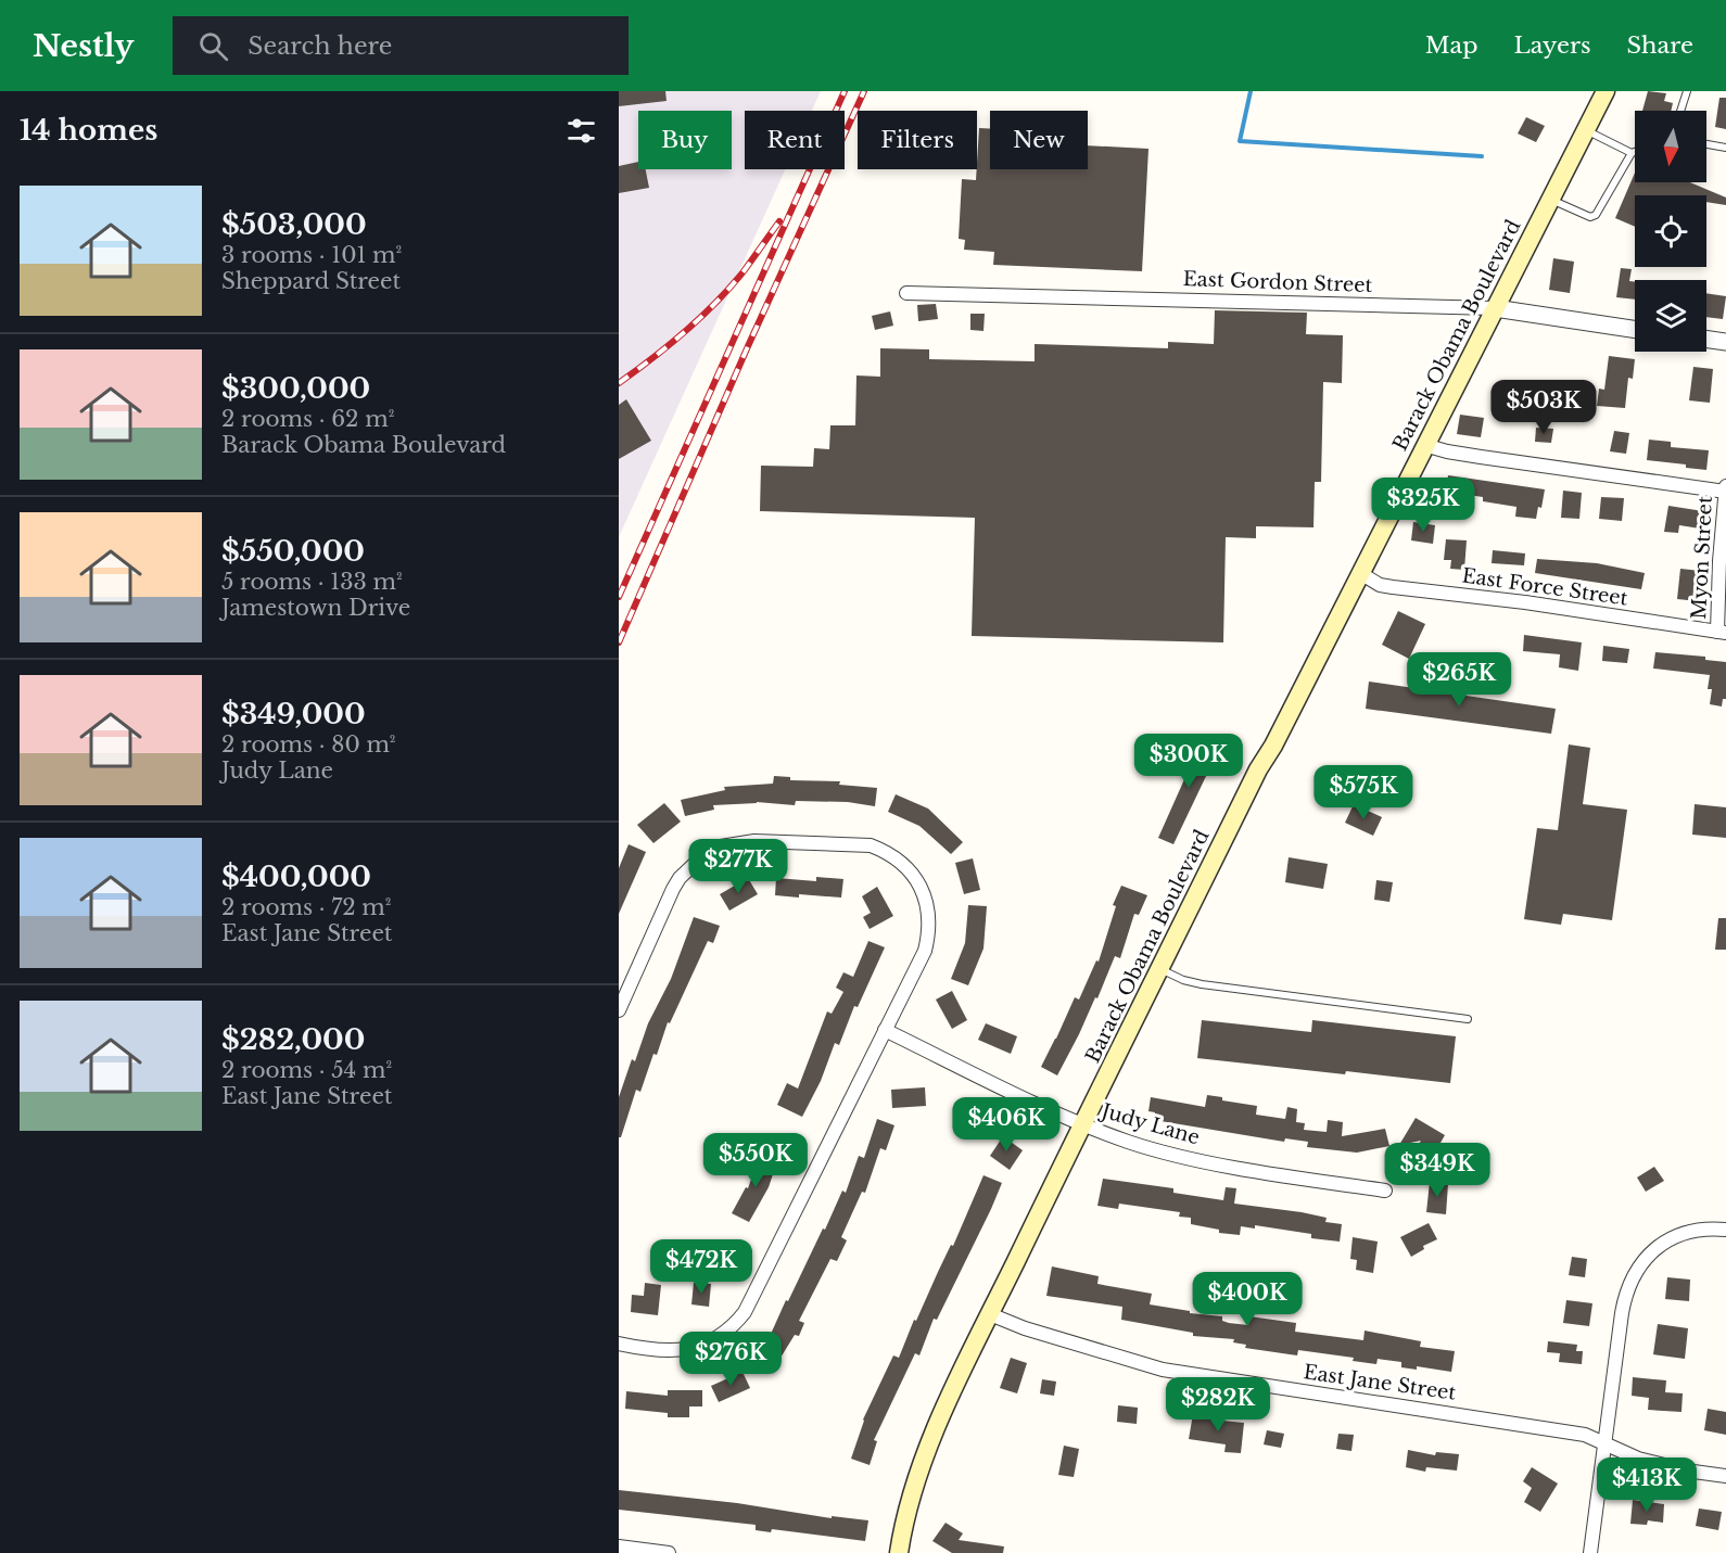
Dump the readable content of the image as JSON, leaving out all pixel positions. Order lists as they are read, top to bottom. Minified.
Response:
{"streets":{"main road":["Barack Obama Boulevard"],"street":["East Gordon Street","Myon Street","East Force Street","Judy Lane","East Jane Street"]},"crossings":[["East Gordon Street","Barack Obama Boulevard"],["Barack Obama Boulevard","East Force Street"],["Barack Obama Boulevard","Judy Lane"],["Barack Obama Boulevard","East Jane Street"],["Myon Street","East Force Street"]],"north":"bottom","page":{"header":"Nestly","search":"Search here","nav":["Map","Layers","Share"],"heading":"14 homes","chip":["Buy","Rent","Filters","New"],"list":[{"name":"$503,000","note":"3 rooms · 101 m² · Sheppard Street"},{"name":"$300,000","note":"2 rooms · 62 m² · Barack Obama Boulevard"},{"name":"$550,000","note":"5 rooms · 133 m² · Jamestown Drive"},{"name":"$349,000","note":"2 rooms · 80 m² · Judy Lane"},{"name":"$400,000","note":"2 rooms · 72 m² · East Jane Street"},{"name":"$282,000","note":"2 rooms · 54 m² · East Jane Street"}],"price":["$503K","$325K","$265K","$300K","$575K","$277K","$406K","$550K","$349K","$472K","$400K","$276K","$282K","$413K"]}}
